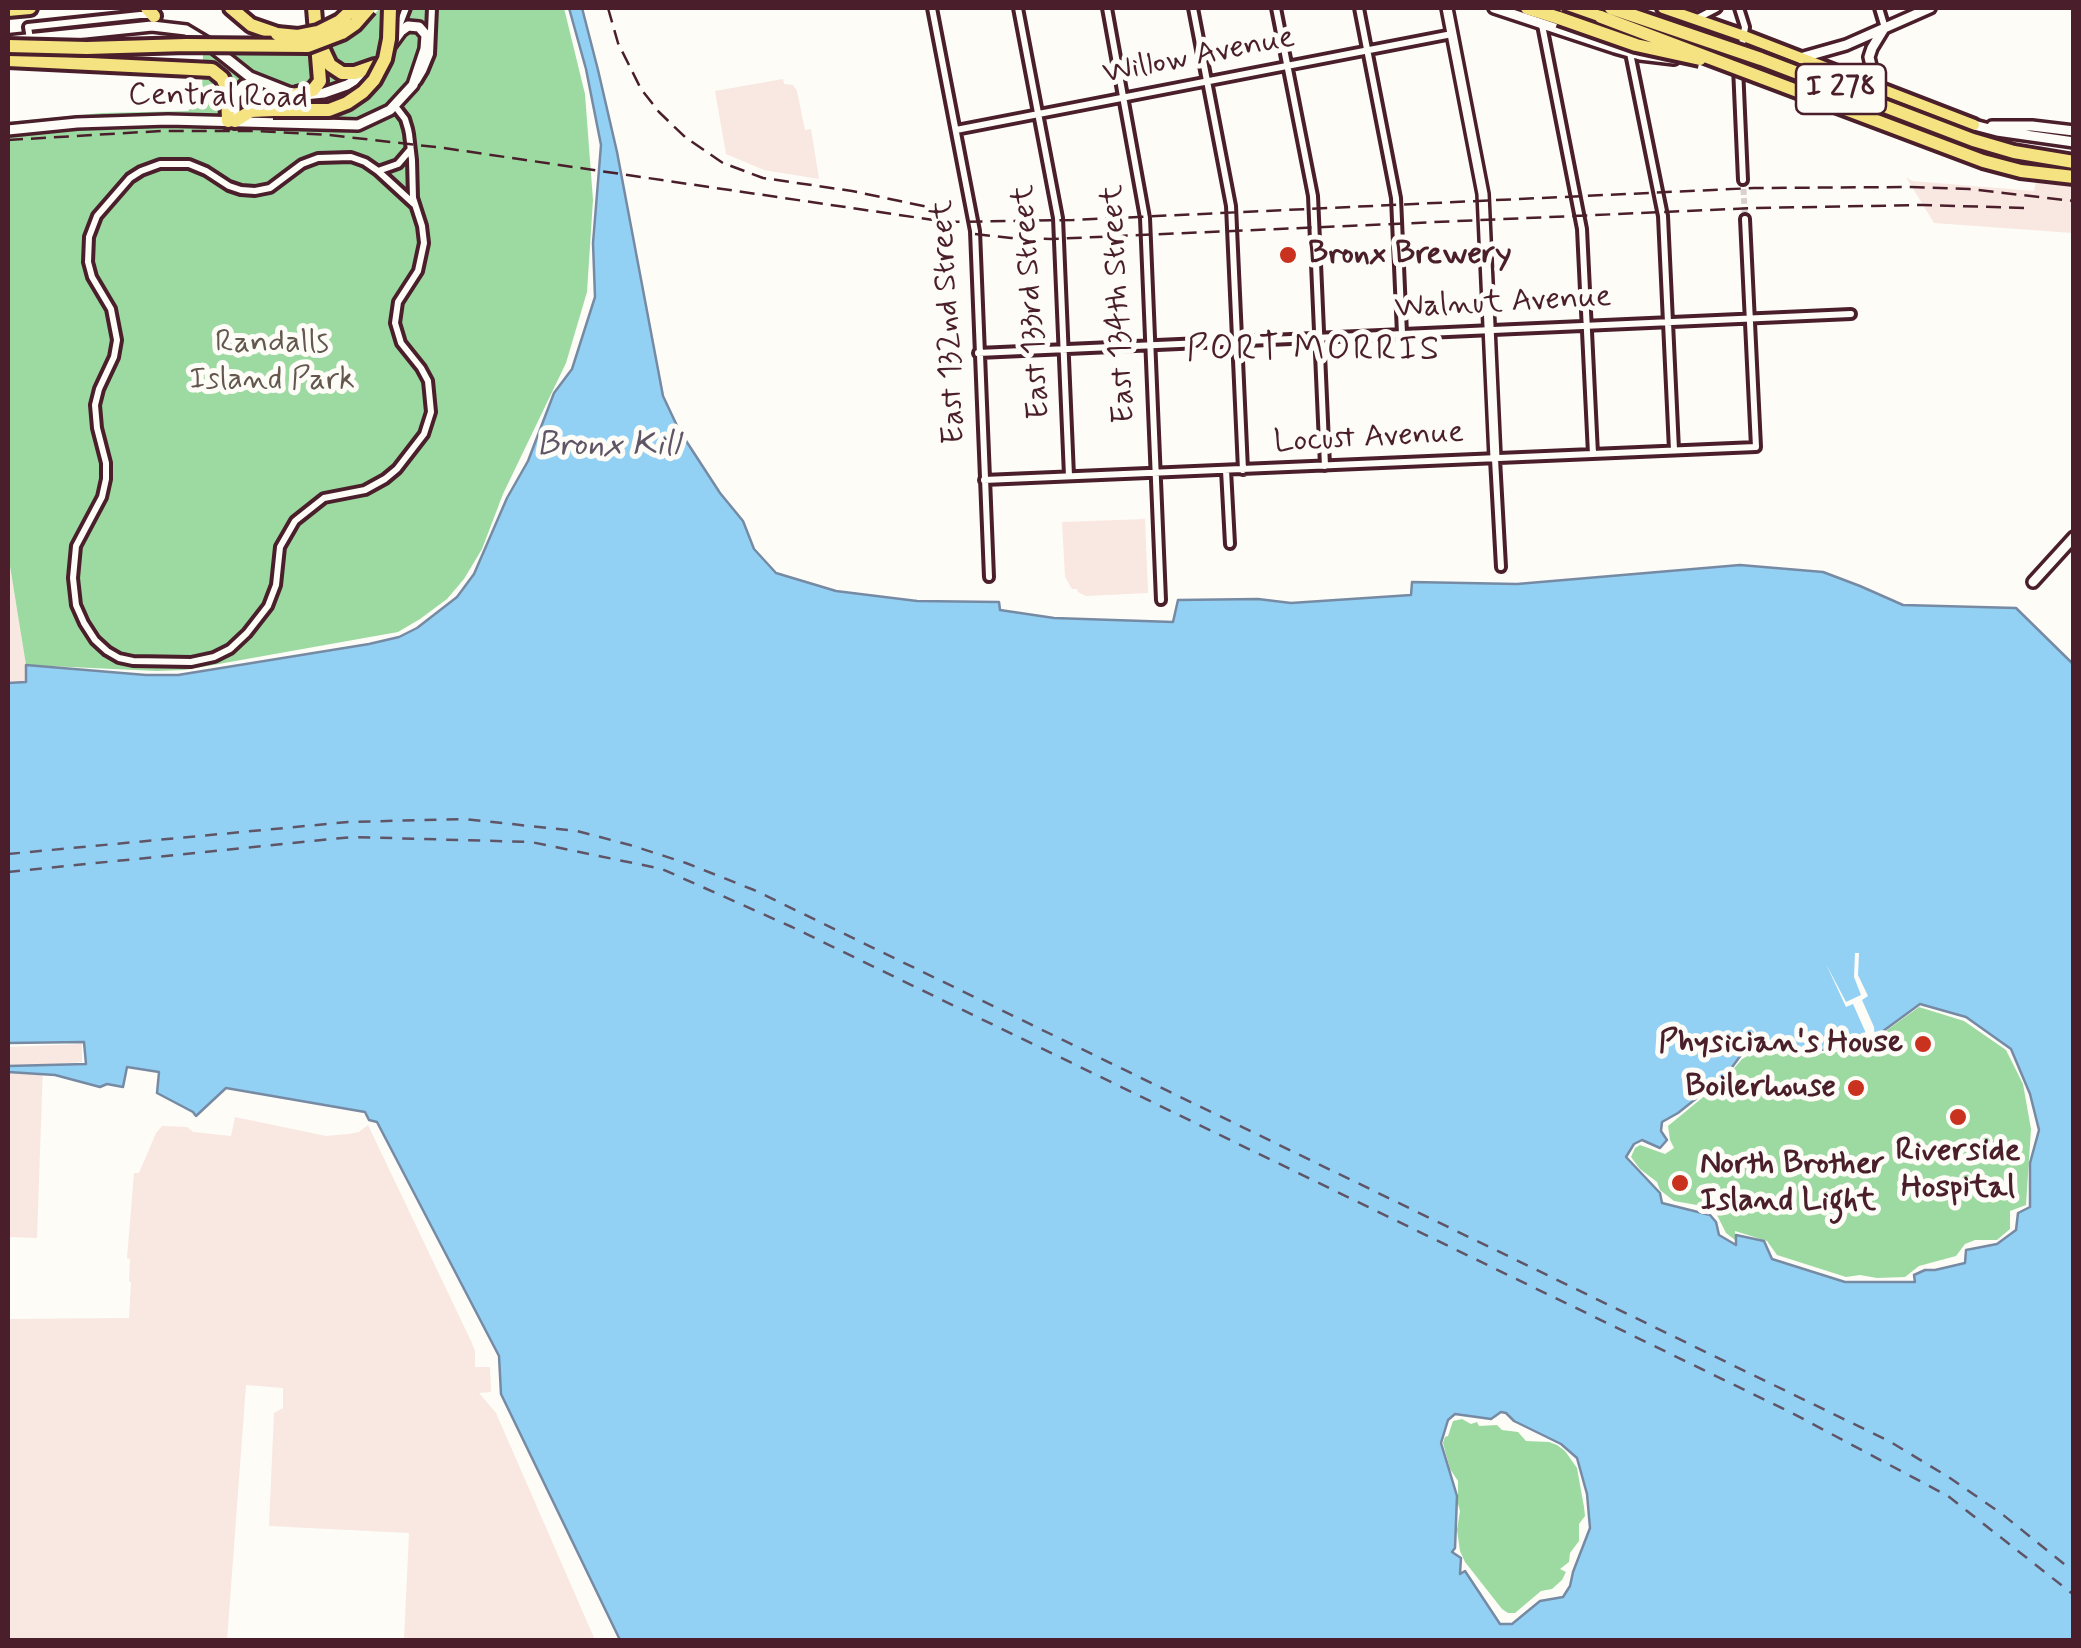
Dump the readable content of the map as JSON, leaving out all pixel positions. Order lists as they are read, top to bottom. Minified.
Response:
{"streets":{"highway":["I 278"],"main road":["Central Road"],"street":["Willow Avenue","East 133rd Street","East 134th Street","Walnut Avenue","East 132nd Street","Locust Avenue"]},"crossings":[["Willow Avenue","East 133rd Street"],["Willow Avenue","East 134th Street"],["Willow Avenue","East 132nd Street"],["East 133rd Street","Walnut Avenue"],["East 133rd Street","Locust Avenue"],["East 134th Street","Walnut Avenue"],["East 134th Street","Locust Avenue"],["Walnut Avenue","East 132nd Street"],["Walnut Avenue","Locust Avenue"],["East 132nd Street","Locust Avenue"]],"districts":["PORT MORRIS"],"water":["Bronx Kill"],"parks":["Randalls Island Park"],"places":["Bronx Brewery","Physician's House","Boilerhouse","Riverside Hospital","North Brother Island Light"]}
